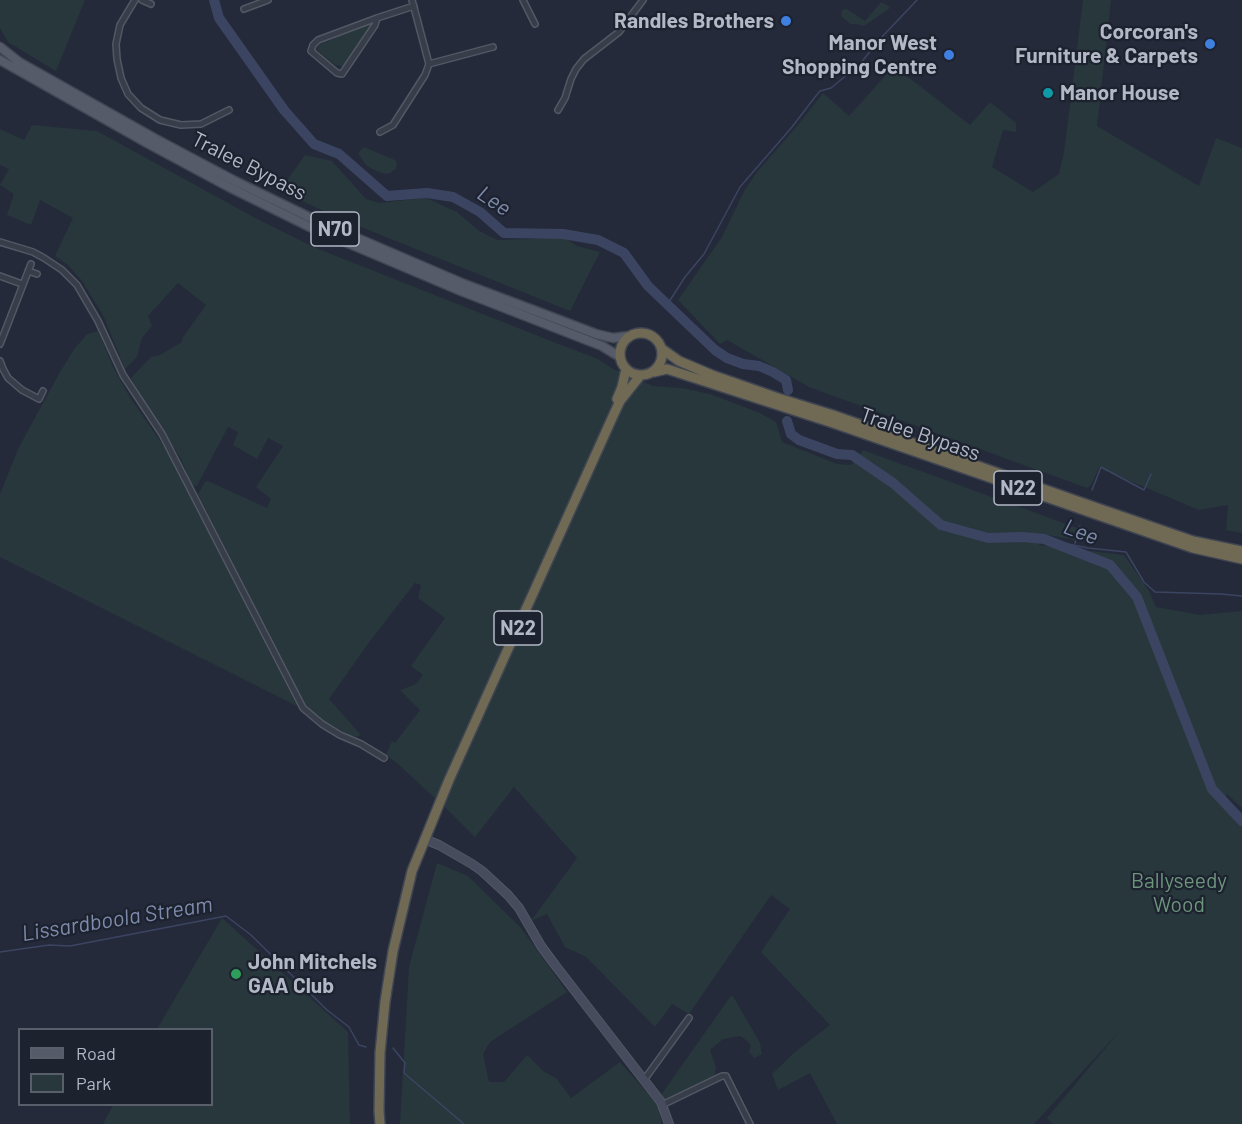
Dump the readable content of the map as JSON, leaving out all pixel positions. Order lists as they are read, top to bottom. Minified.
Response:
{"streets":{"highway":["Tralee Bypass","N22"],"main road":["N70"]},"crossings":[["Tralee Bypass","N22"]],"water":["Lee","Lissardboola Stream"],"parks":["Ballyseedy Wood"],"places":["Randles Brothers","Corcoran's Furniture & Carpets","Manor West Shopping Centre","Manor House","John Mitchels GAA Club"],"legend":["Road","Park"]}
